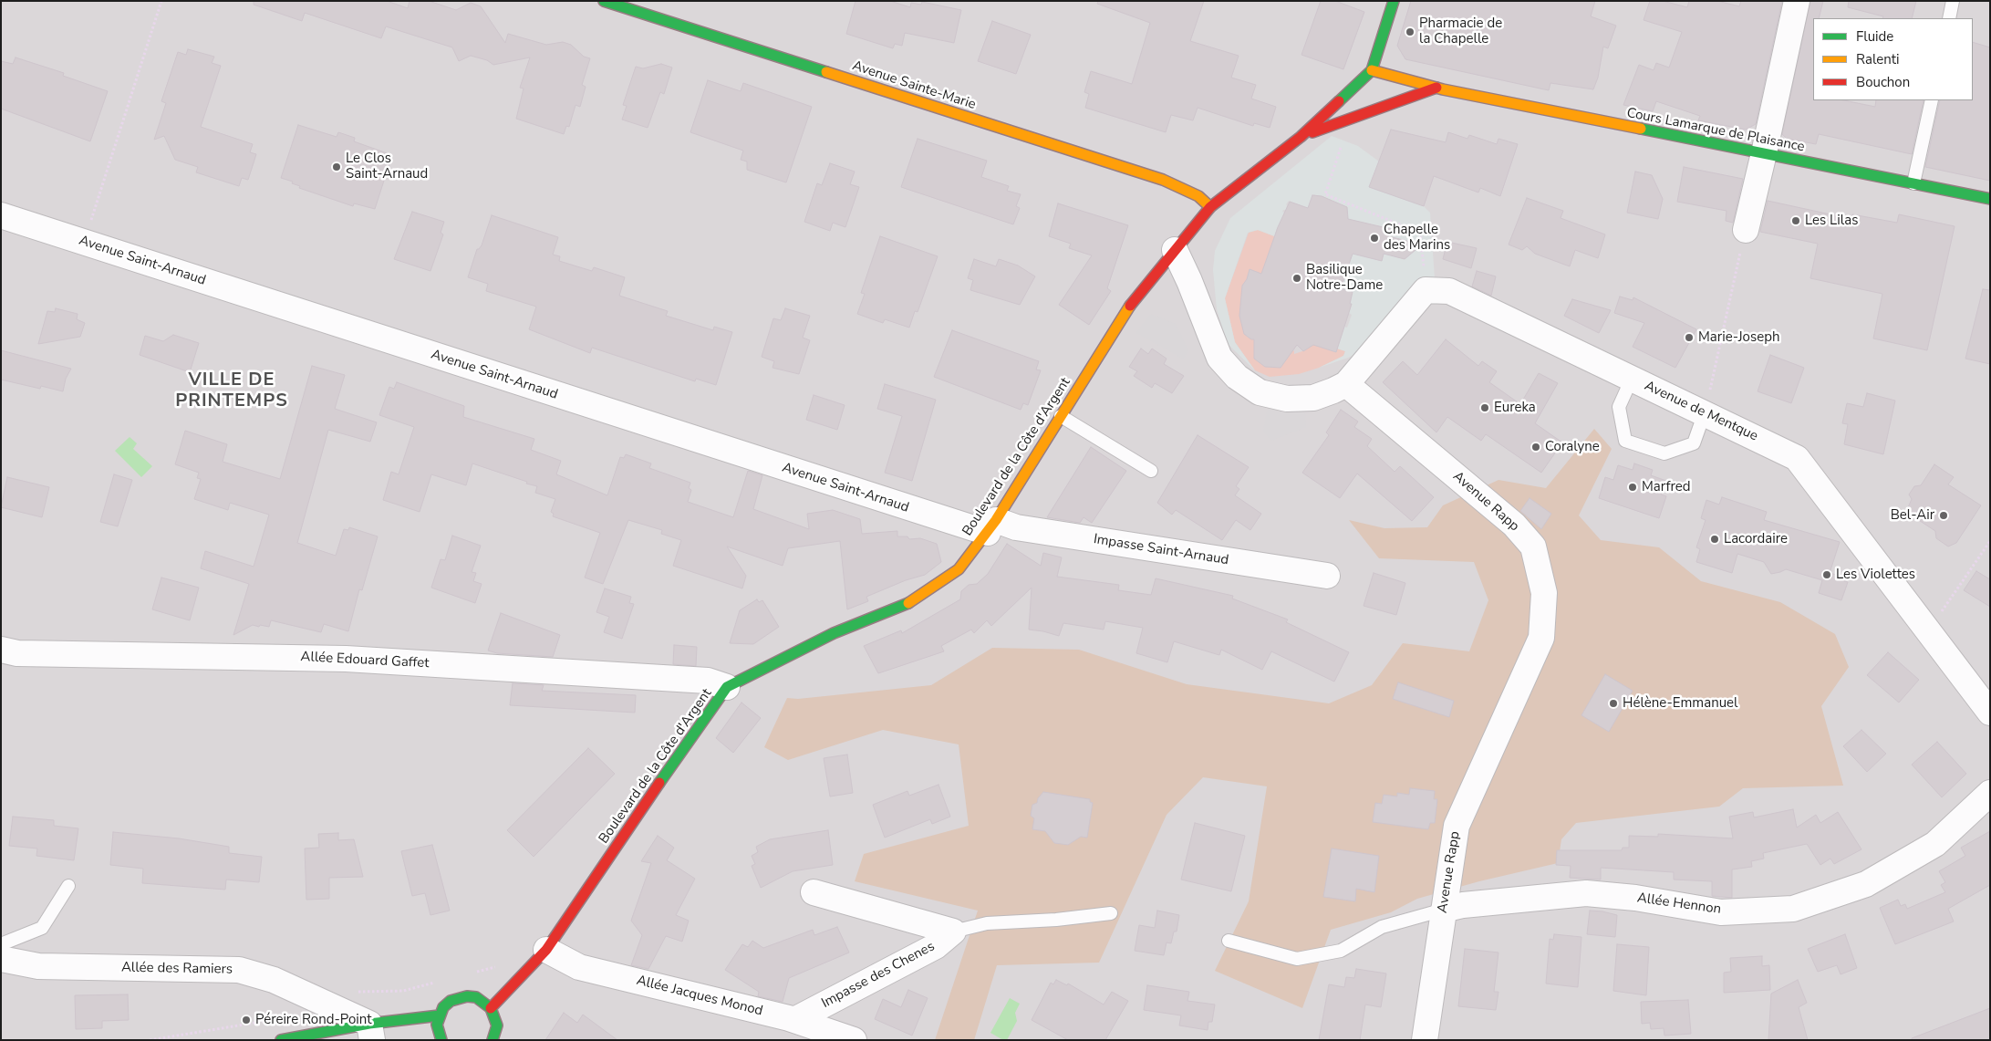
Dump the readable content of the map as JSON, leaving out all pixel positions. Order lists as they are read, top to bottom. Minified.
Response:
{"streets":{"street":["Avenue Sainte-Marie","Cours Lamarque de Plaisance","Avenue Saint-Arnaud","Avenue de Mentque","Boulevard de la Côte d'Argent","Avenue Rapp","Impasse Saint-Arnaud","Allée Edouard Gaffet","Allée Hennon","Allée des Ramiers","Impasse des Chenes","Allée Jacques Monod"]},"crossings":[["Avenue Sainte-Marie","Boulevard de la Côte d'Argent"],["Cours Lamarque de Plaisance","Boulevard de la Côte d'Argent"],["Avenue Saint-Arnaud","Boulevard de la Côte d'Argent"],["Avenue Saint-Arnaud","Impasse Saint-Arnaud"],["Boulevard de la Côte d'Argent","Impasse Saint-Arnaud"],["Boulevard de la Côte d'Argent","Allée Edouard Gaffet"],["Boulevard de la Côte d'Argent","Allée Jacques Monod"],["Avenue Rapp","Allée Hennon"],["Impasse des Chenes","Allée Jacques Monod"]],"districts":["VILLE DE PRINTEMPS"],"places":["Pharmacie de la Chapelle","Le Clos Saint-Arnaud","Les Lilas","Chapelle des Marins","Basilique Notre-Dame","Marie-Joseph","Eureka","Coralyne","Marfred","Bel-Air","Lacordaire","Les Violettes","Hélène-Emmanuel","Péreire Rond-Point"],"legend":["Fluide","Ralenti","Bouchon"]}
